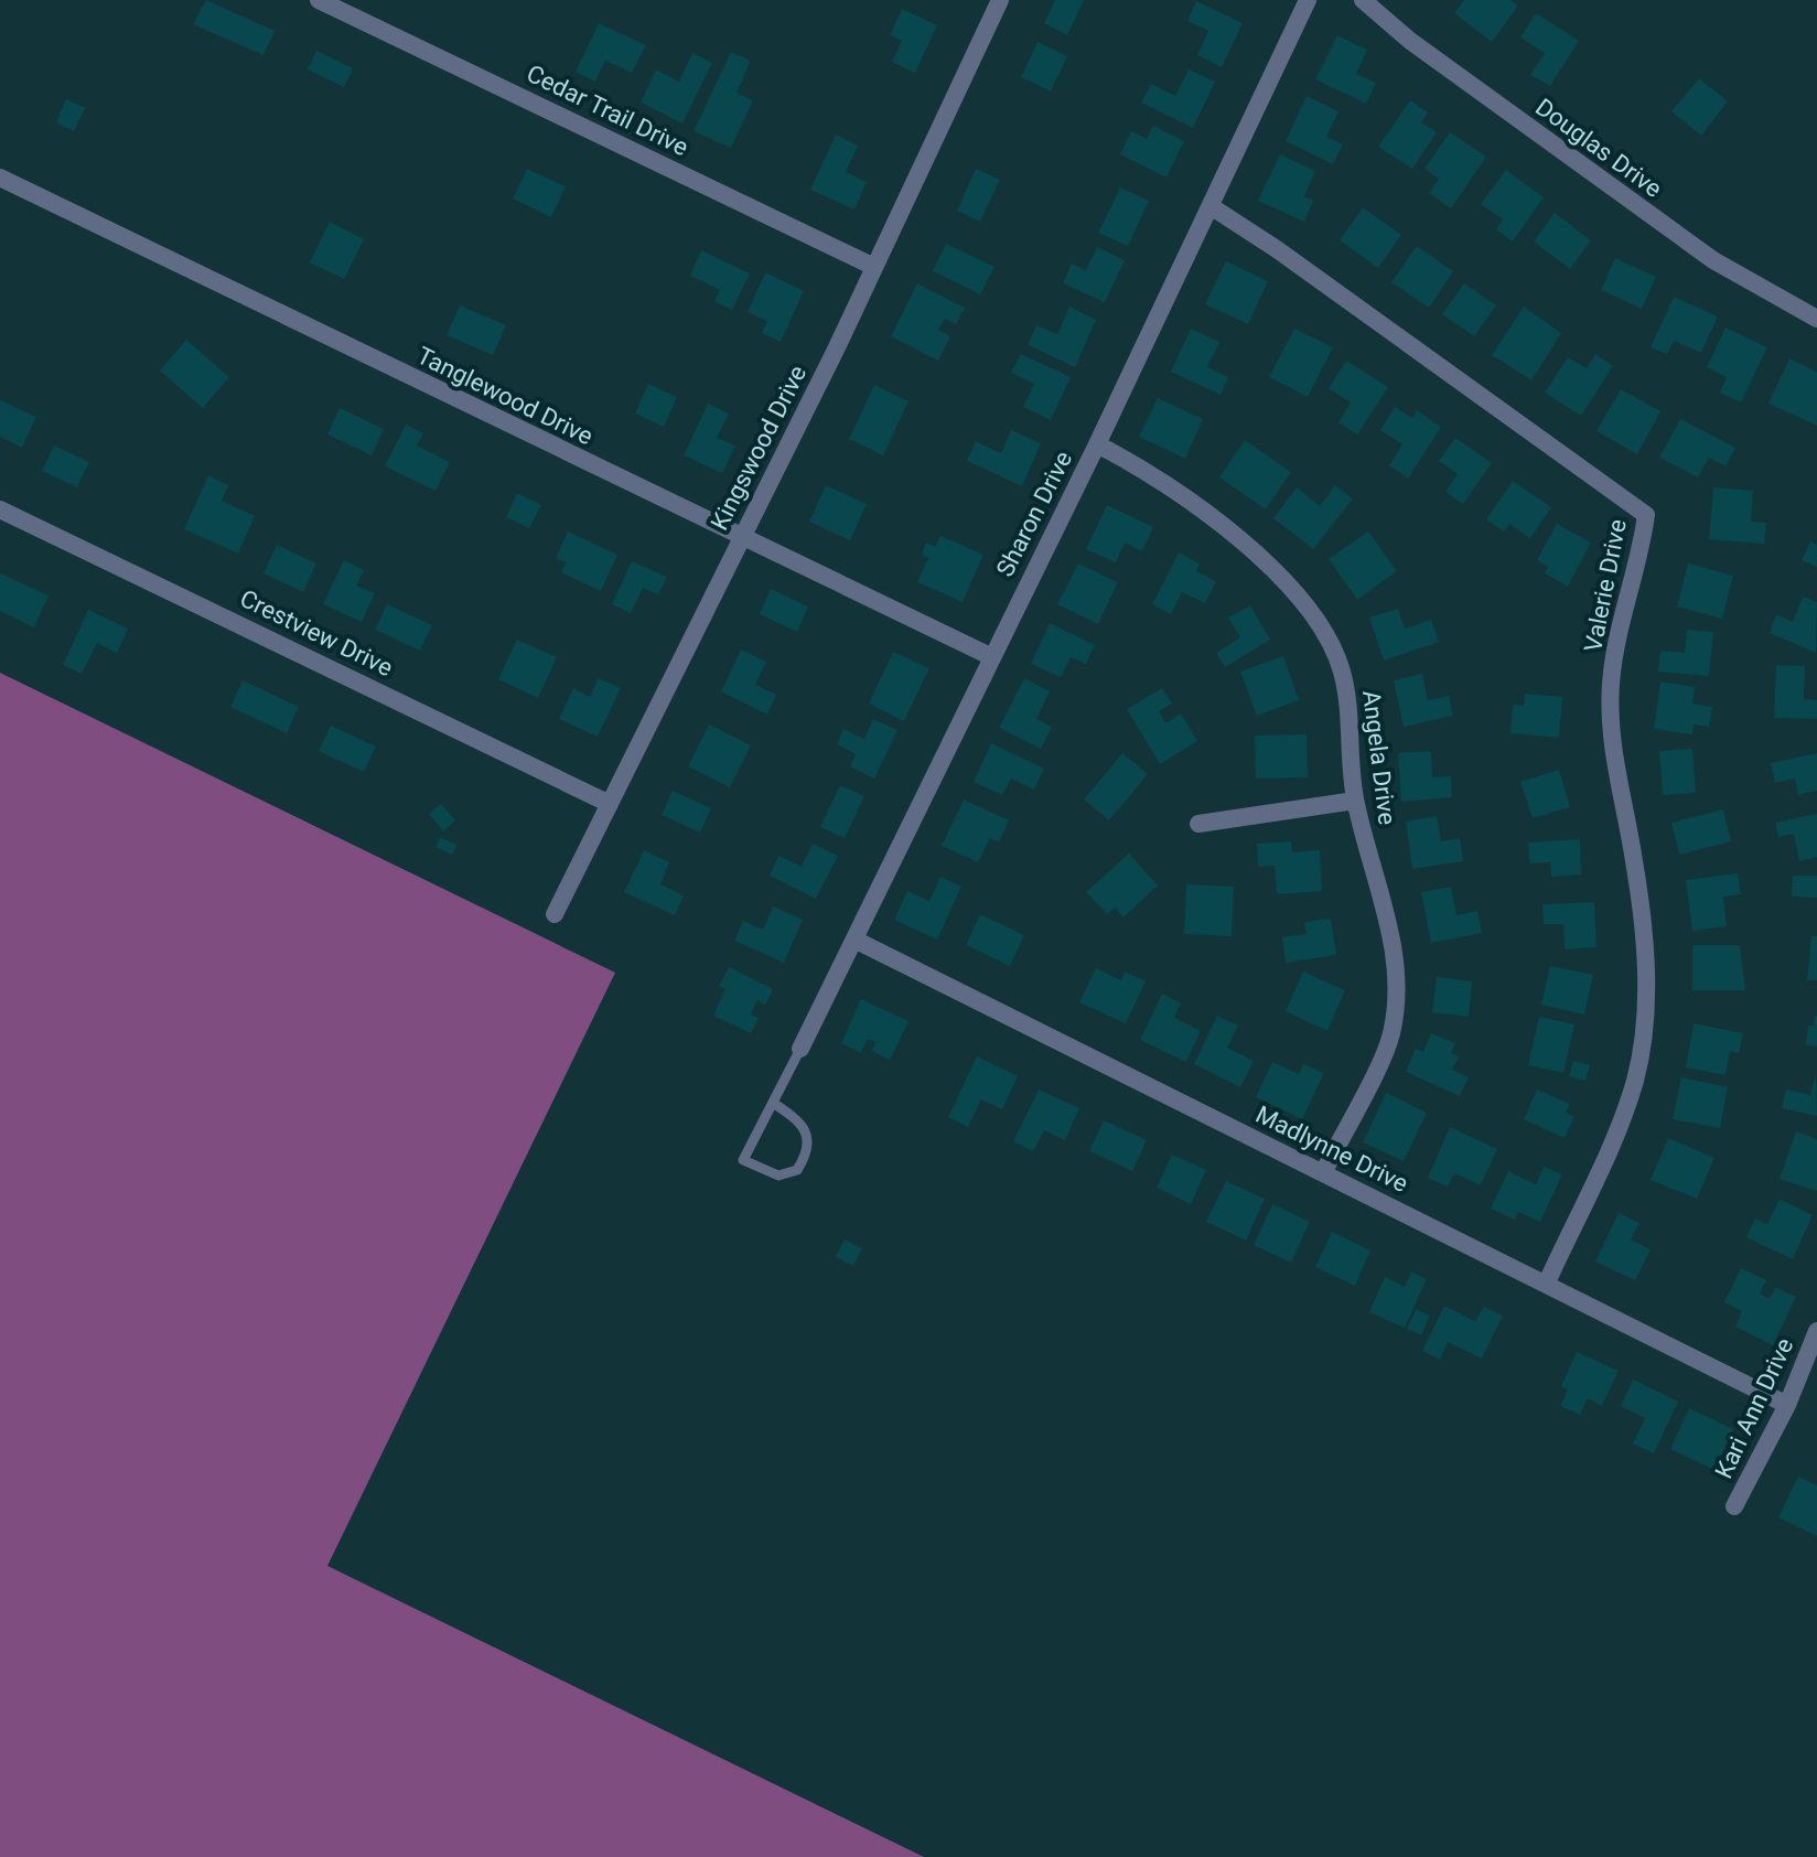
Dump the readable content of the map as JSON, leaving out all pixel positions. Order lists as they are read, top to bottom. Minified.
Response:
{"streets":{"street":["Cedar Trail Drive","Douglas Drive","Tanglewood Drive","Kingswood Drive","Sharon Drive","Valerie Drive","Crestview Drive","Angela Drive","Madlynne Drive","Kari Ann Drive"]},"crossings":[["Cedar Trail Drive","Kingswood Drive"],["Tanglewood Drive","Kingswood Drive"],["Tanglewood Drive","Sharon Drive"],["Kingswood Drive","Crestview Drive"],["Sharon Drive","Valerie Drive"],["Sharon Drive","Angela Drive"],["Sharon Drive","Madlynne Drive"],["Valerie Drive","Madlynne Drive"],["Angela Drive","Madlynne Drive"],["Madlynne Drive","Kari Ann Drive"]]}
